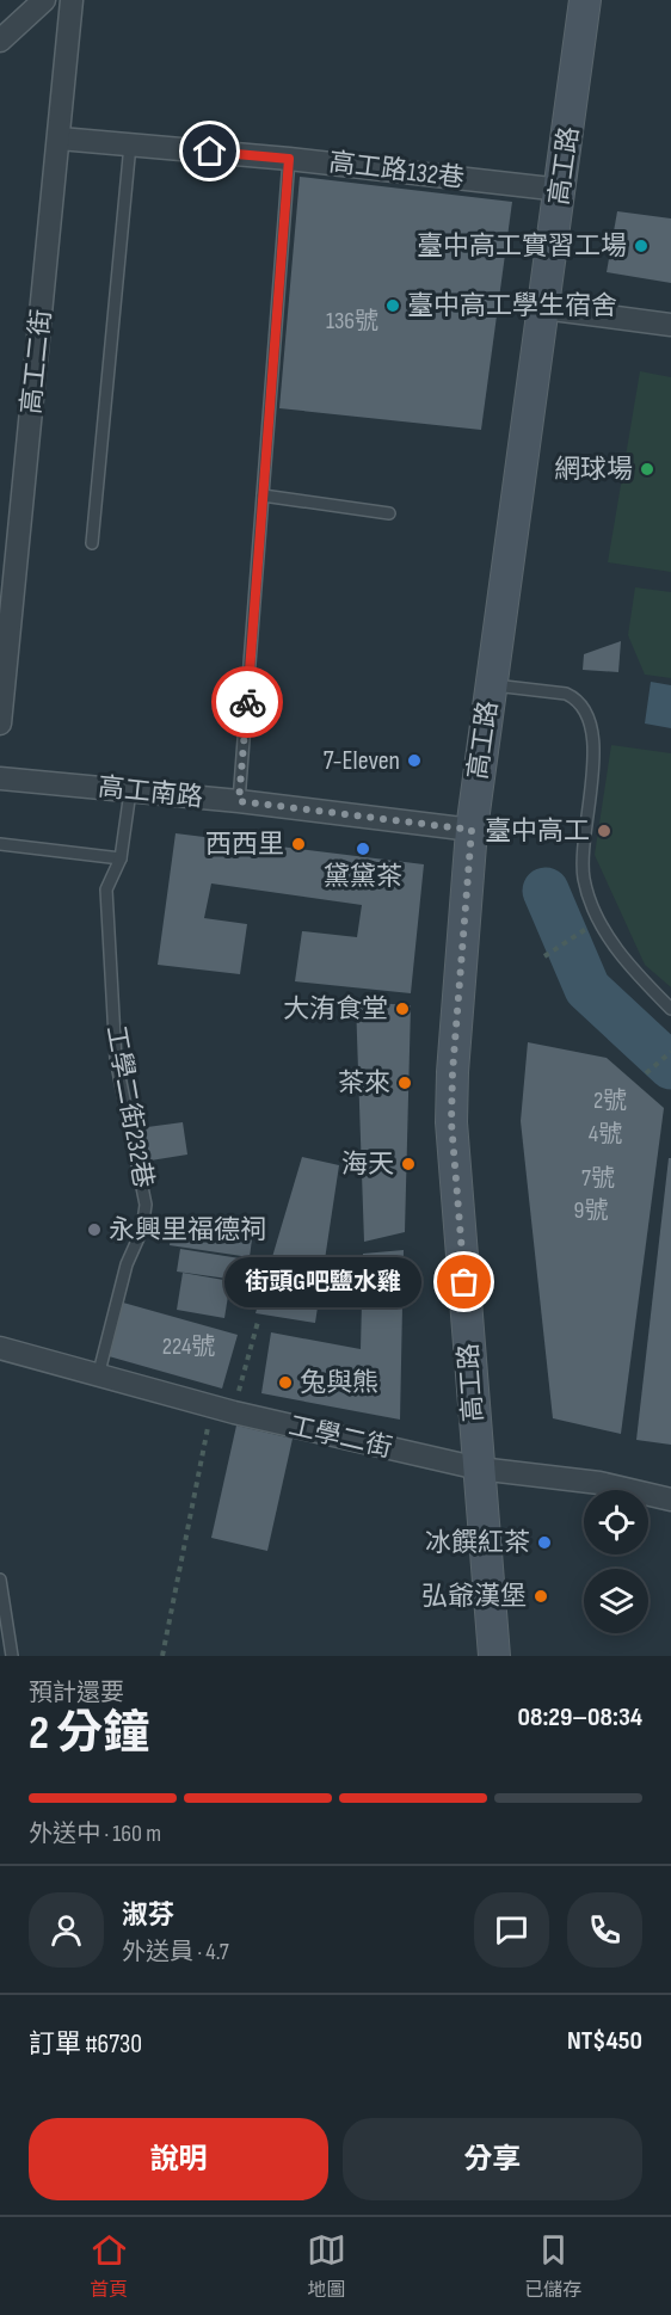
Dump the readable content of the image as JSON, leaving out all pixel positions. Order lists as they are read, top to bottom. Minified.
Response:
{"streets":{"street":["高工路","高工路132巷","高工二街","高工南路","工學二街"],"lane":["工學二街232巷"]},"crossings":[["高工路","高工路132巷"],["高工路","高工南路"],["高工路","工學二街"],["高工路132巷","高工二街"],["高工南路","工學二街232巷"],["工學二街232巷","工學二街"]],"places":["臺中高工實習工場","臺中高工學生宿舍","網球場","7-Eleven","臺中高工","西西里","黛黛茶","大洧食堂","茶來","海天","永興里福德祠","街頭G吧鹽水雞","兔與熊","冰饌紅茶","弘爺漢堡"],"house_numbers":["136號","2號","4號","7號","9號","224號"],"page":{"bubble":"街頭G吧鹽水雞","heading":["2 分鐘","預計還要","08:29–08:34"],"panel":["淑芬","外送員 · 4.7","訂單 #6730","NT$450"],"bar":"外送中 · 160 m","buttons":["說明","分享"],"tabs":["首頁","地圖","已儲存"]}}
